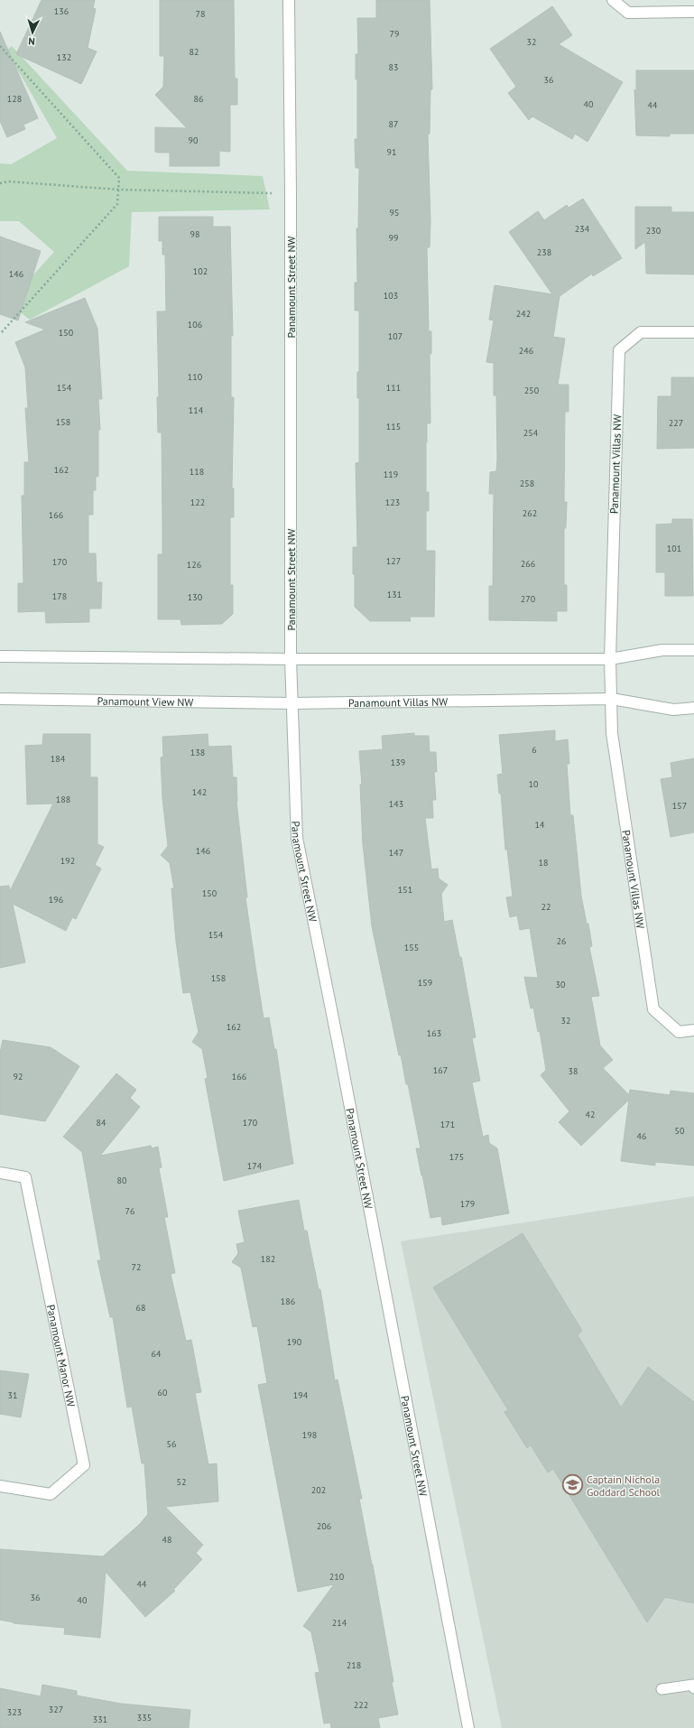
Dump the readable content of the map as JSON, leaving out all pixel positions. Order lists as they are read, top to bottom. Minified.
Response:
{"streets":{"street":["Panamount Street NW","Panamount Villas NW","Panamount View NW","Panamount Manor NW"]},"crossings":[["Panamount Street NW","Panamount Villas NW"],["Panamount Street NW","Panamount View NW"],["Panamount Villas NW","Panamount View NW"]],"places":{"school or university":["Captain Nichola Goddard School"]},"house_numbers":["136","78","79","32","82","132","83","36","128","86","40","44","87","90","91","95","234","230","98","99","238","102","146","103","242","106","150","107","246","110","154","111","250","114","158","227","115","254","162","118","119","258","122","123","262","166","101","127","170","266","126","131","178","130","270","6","138","184","139","10","142","188","143","157","14","146","147","192","18","151","150","196","22","154","26","155","158","159","30","32","162","163","167","38","92","166","42","84","170","171","50","46","175","174","80","179","76","182","72","186","68","190","64","60","31","194","198","56","52","202","206","48","210","44","36","40","214","218","222","327","323","335","331"],"north":"bottom"}
